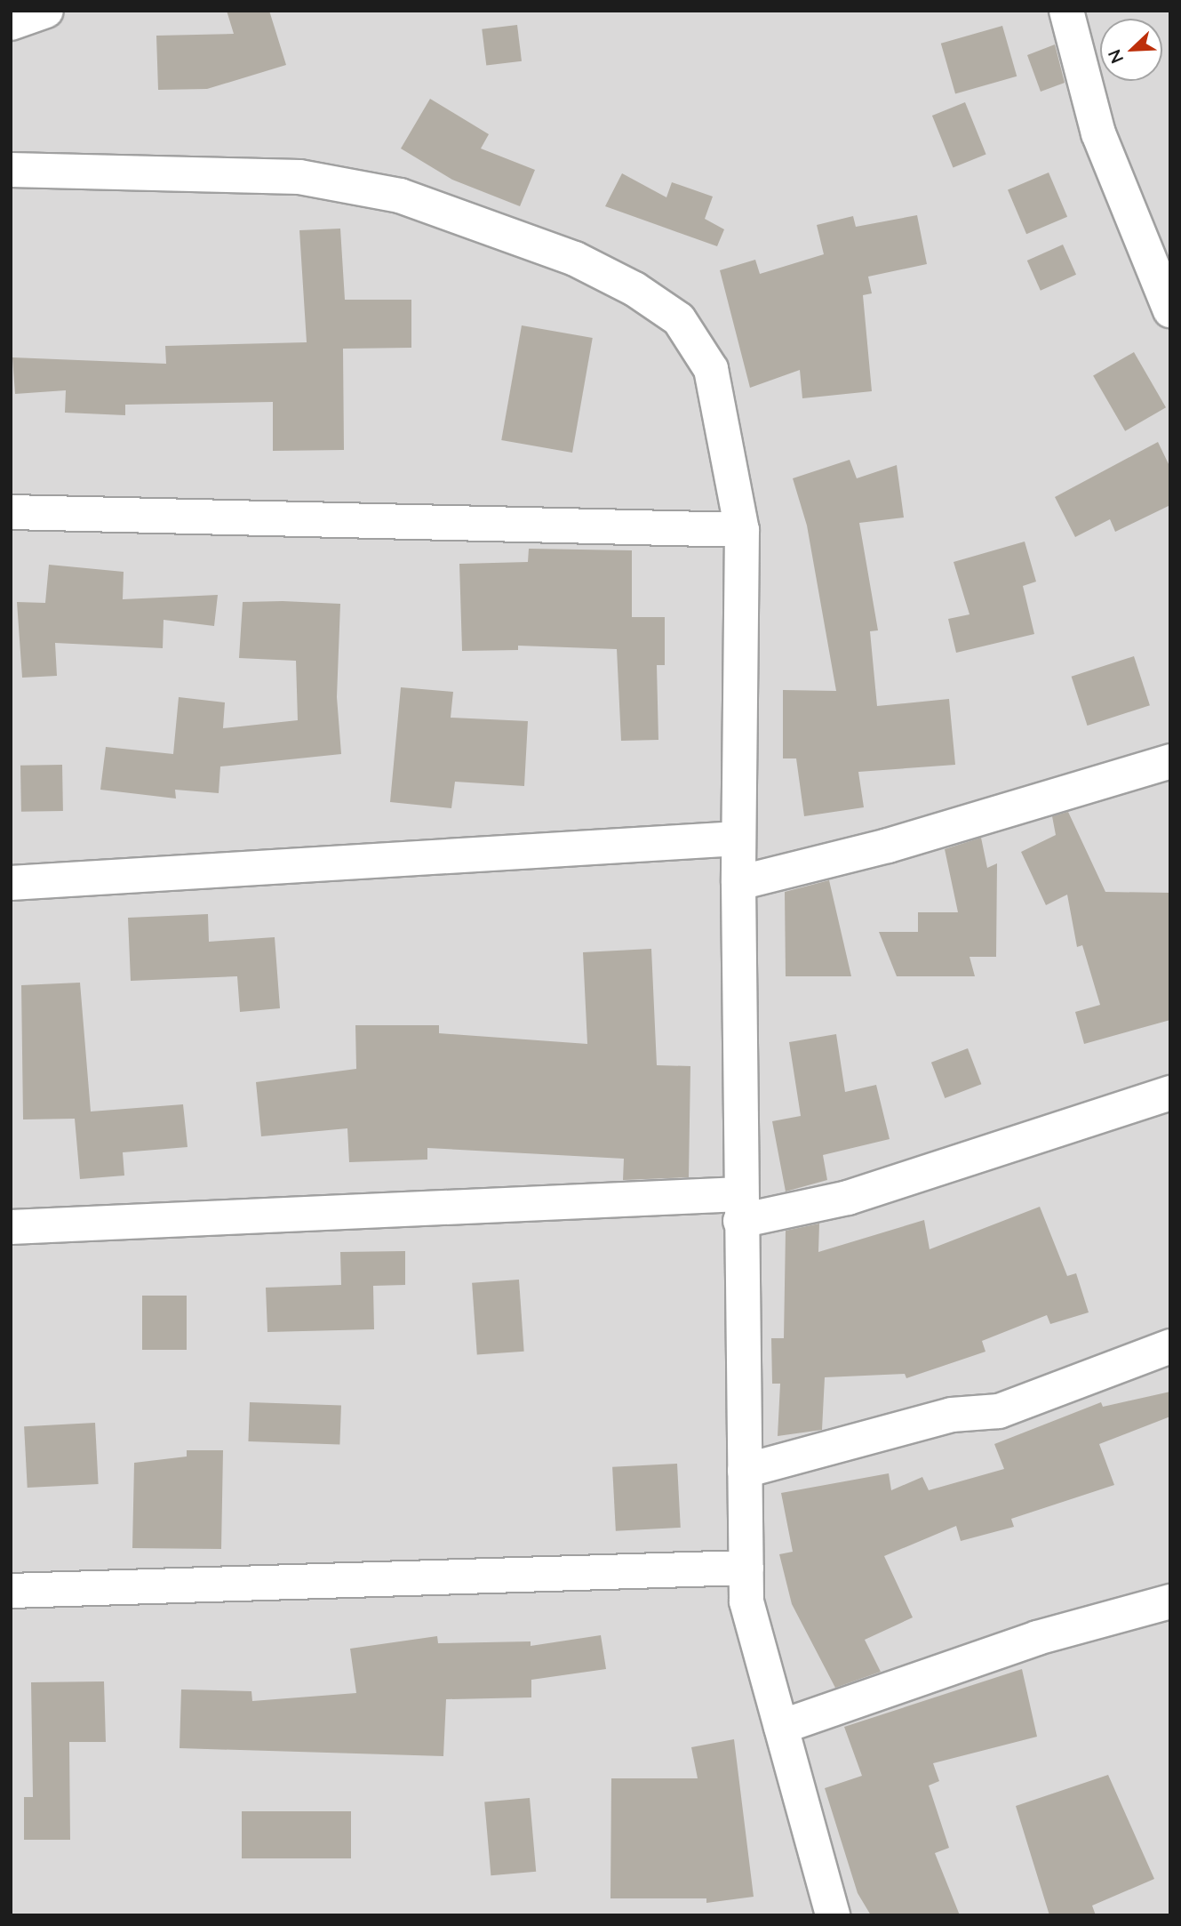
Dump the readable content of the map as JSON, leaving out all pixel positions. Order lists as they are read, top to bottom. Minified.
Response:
{"north":"bottom left"}
